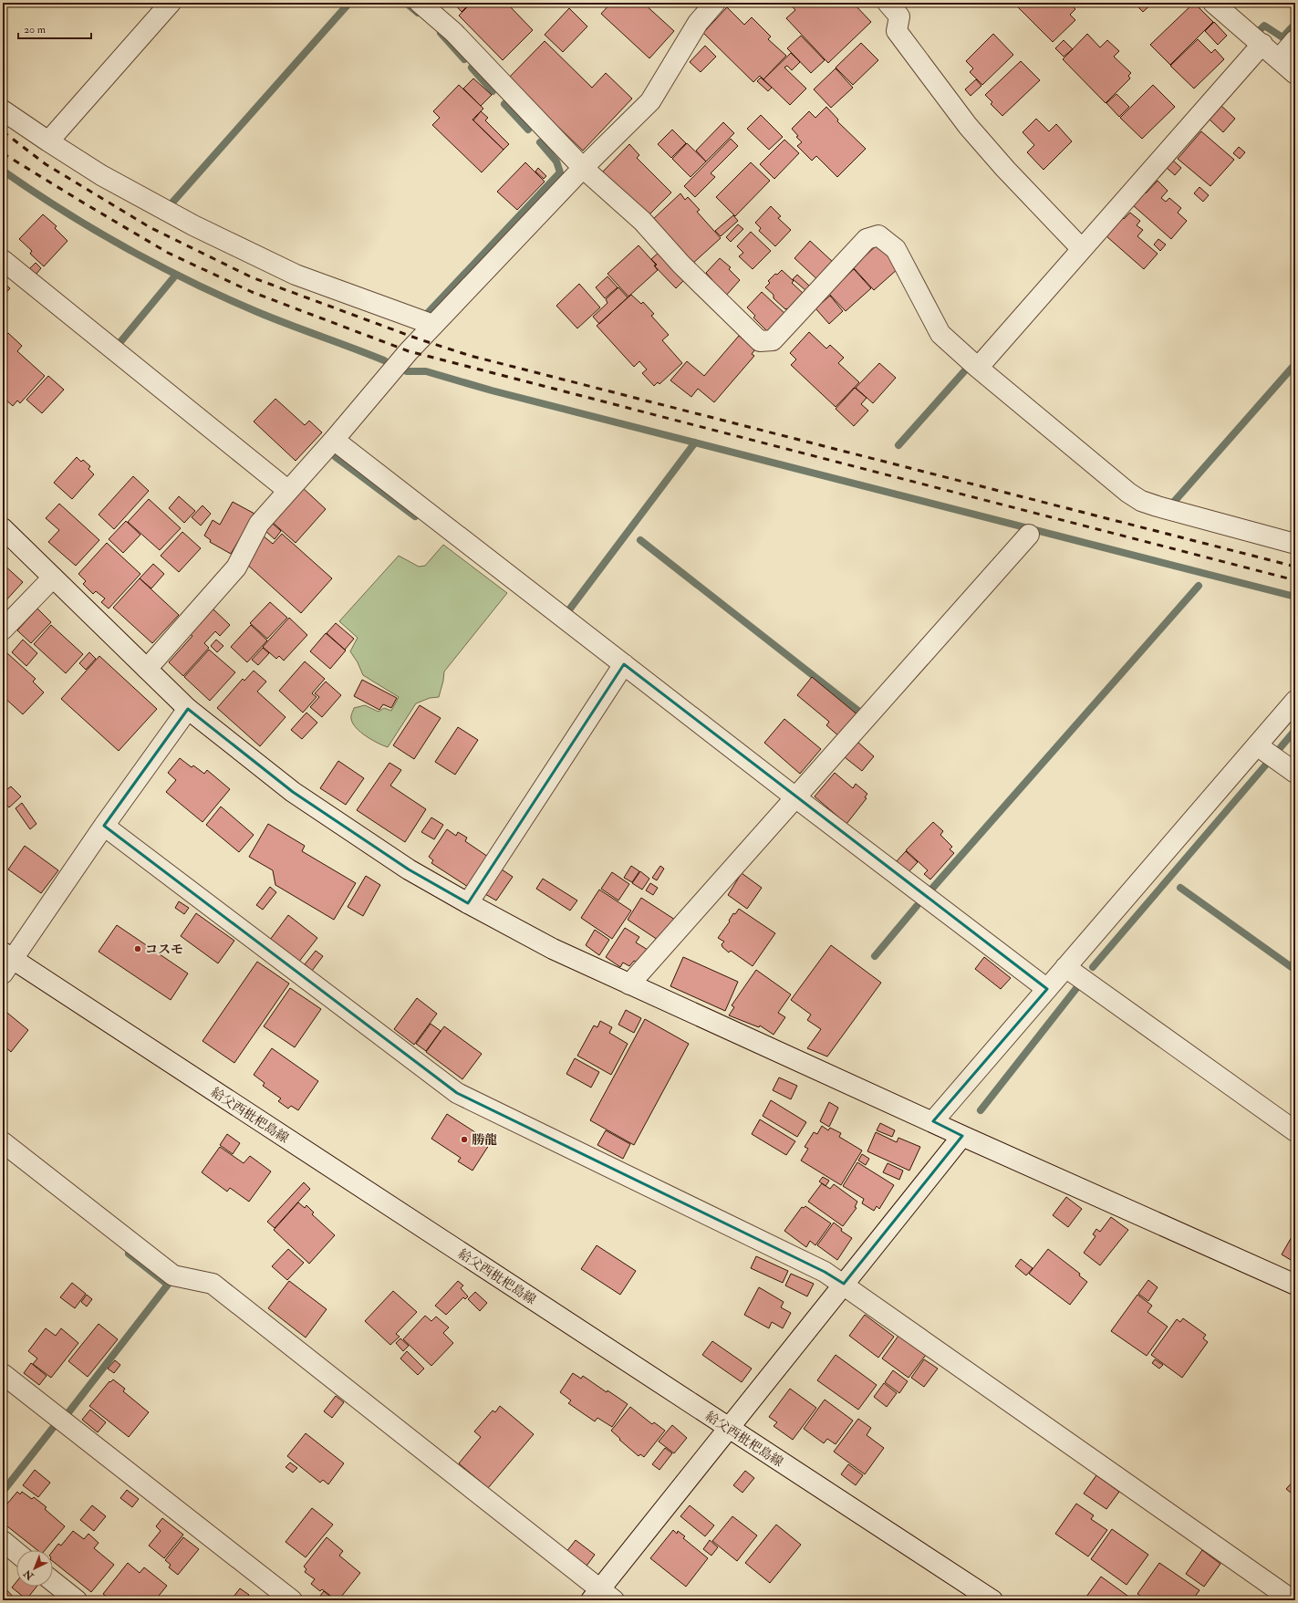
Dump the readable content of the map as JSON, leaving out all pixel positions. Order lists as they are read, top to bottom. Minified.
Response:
{"streets":{"street":["給父西枇杷島線"]},"places":["コスモ","勝龍"],"scale_bar":"20 m","north":"bottom left"}
